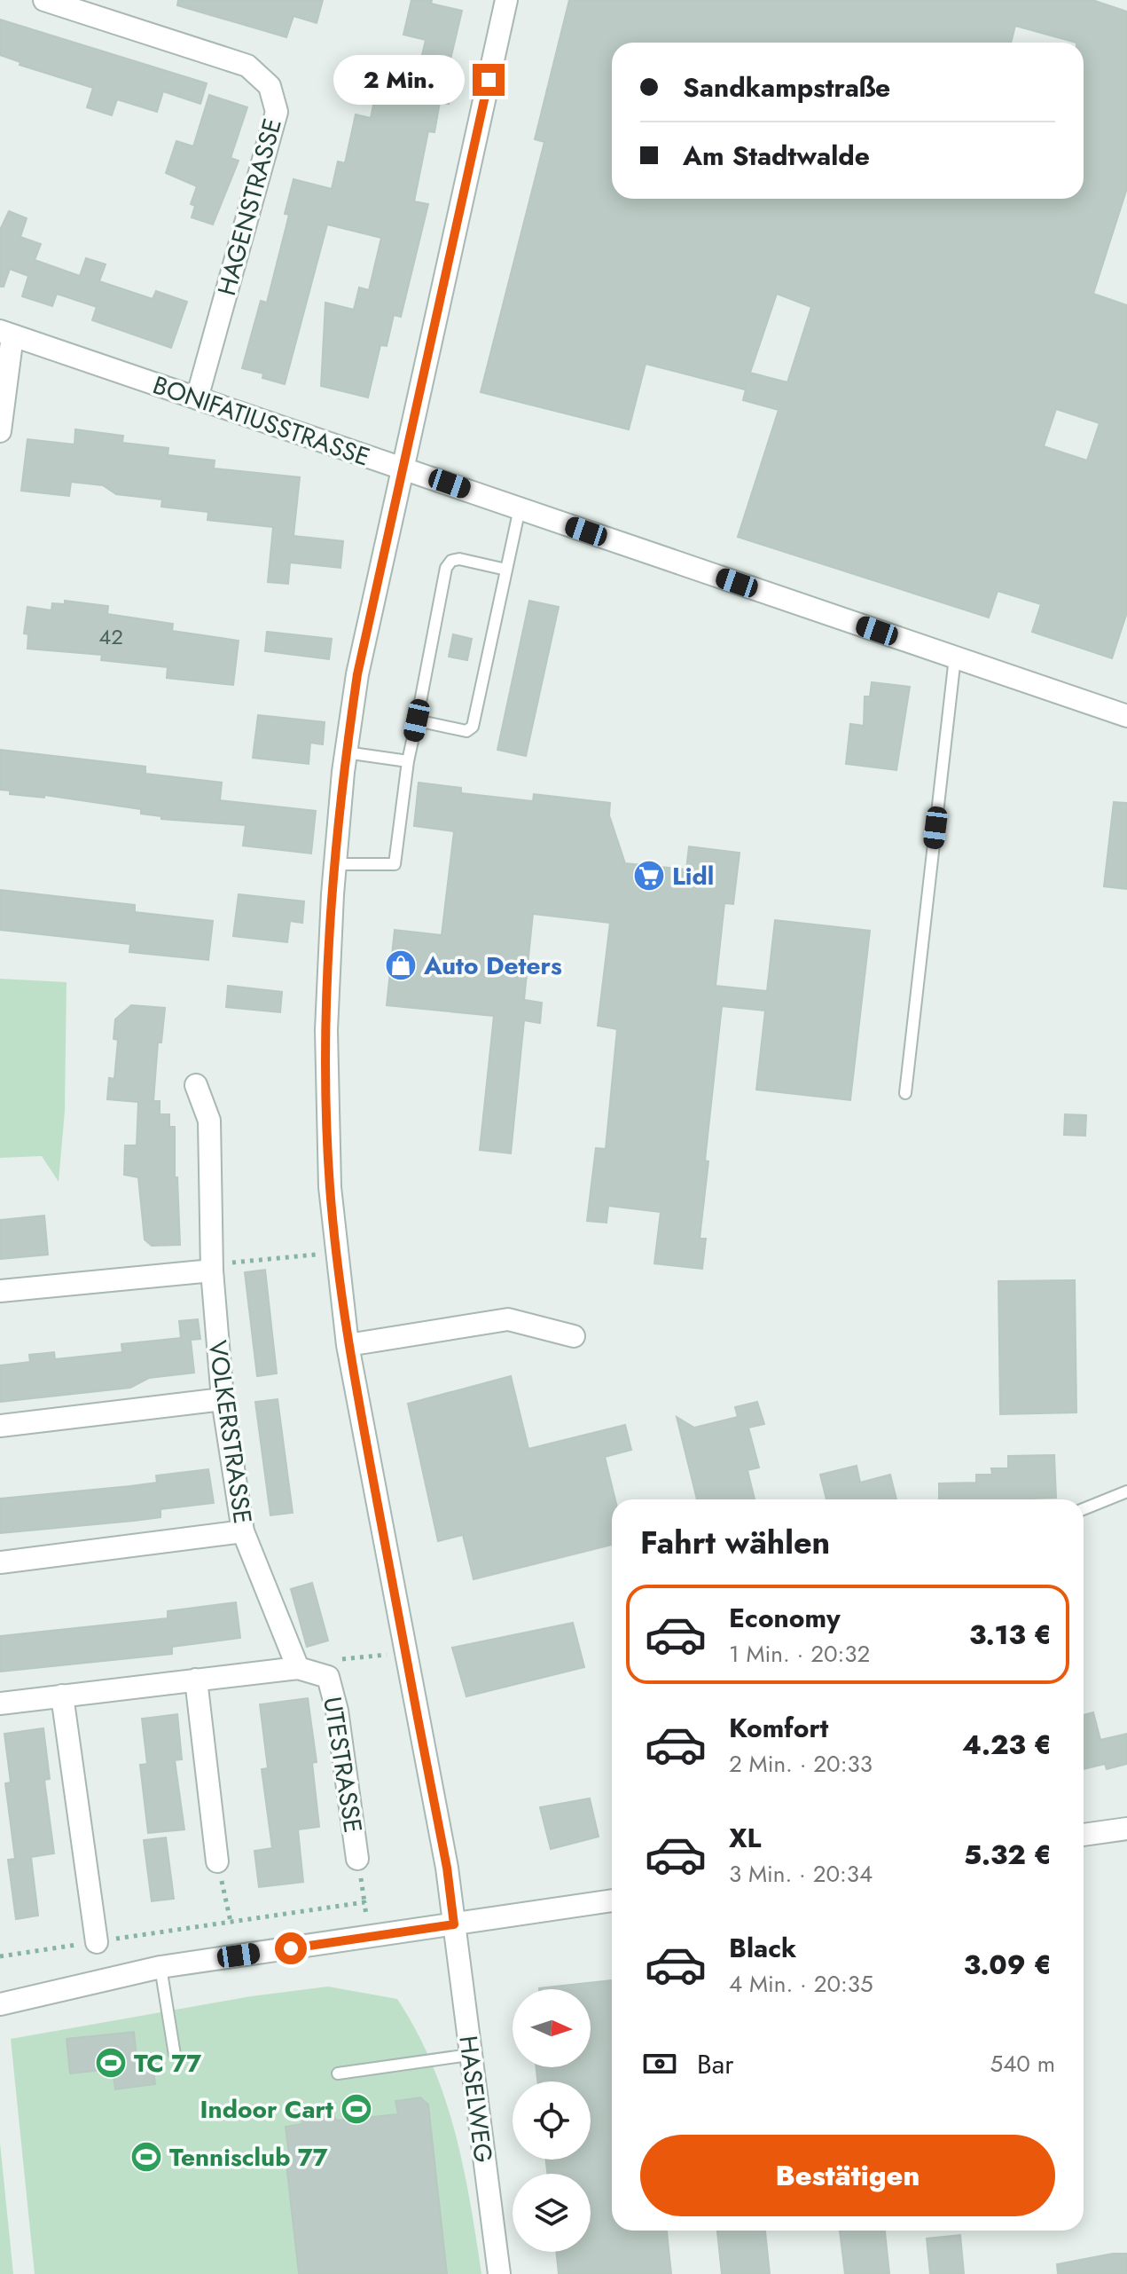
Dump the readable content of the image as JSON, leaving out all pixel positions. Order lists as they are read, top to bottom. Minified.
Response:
{"streets":{"street":["HAGENSTRASSE","BONIFATIUSSTRASSE","VOLKERSTRASSE","UTESTRASSE","HASELWEG"]},"crossings":[["HAGENSTRASSE","BONIFATIUSSTRASSE"],["BONIFATIUSSTRASSE","HASELWEG"],["VOLKERSTRASSE","UTESTRASSE"]],"places":{"supermarket":["Lidl"],"shop":["Auto Deters"],"sports":["TC 77","Indoor Cart","Tennisclub 77"]},"house_numbers":["42"],"north":"right","page":{"banner":["Sandkampstraße","Am Stadtwalde"],"bubble":"2 Min.","heading":"Fahrt wählen","list":[{"name":"Economy","note":"1 Min. · 20:32","value":"3.13 €"},{"name":"Komfort","note":"2 Min. · 20:33","value":"4.23 €"},{"name":"XL","note":"3 Min. · 20:34","value":"5.32 €"},{"name":"Black","note":"4 Min. · 20:35","value":"3.09 €"}],"pay":["Bar","540 m"],"buttons":"Bestätigen"}}
